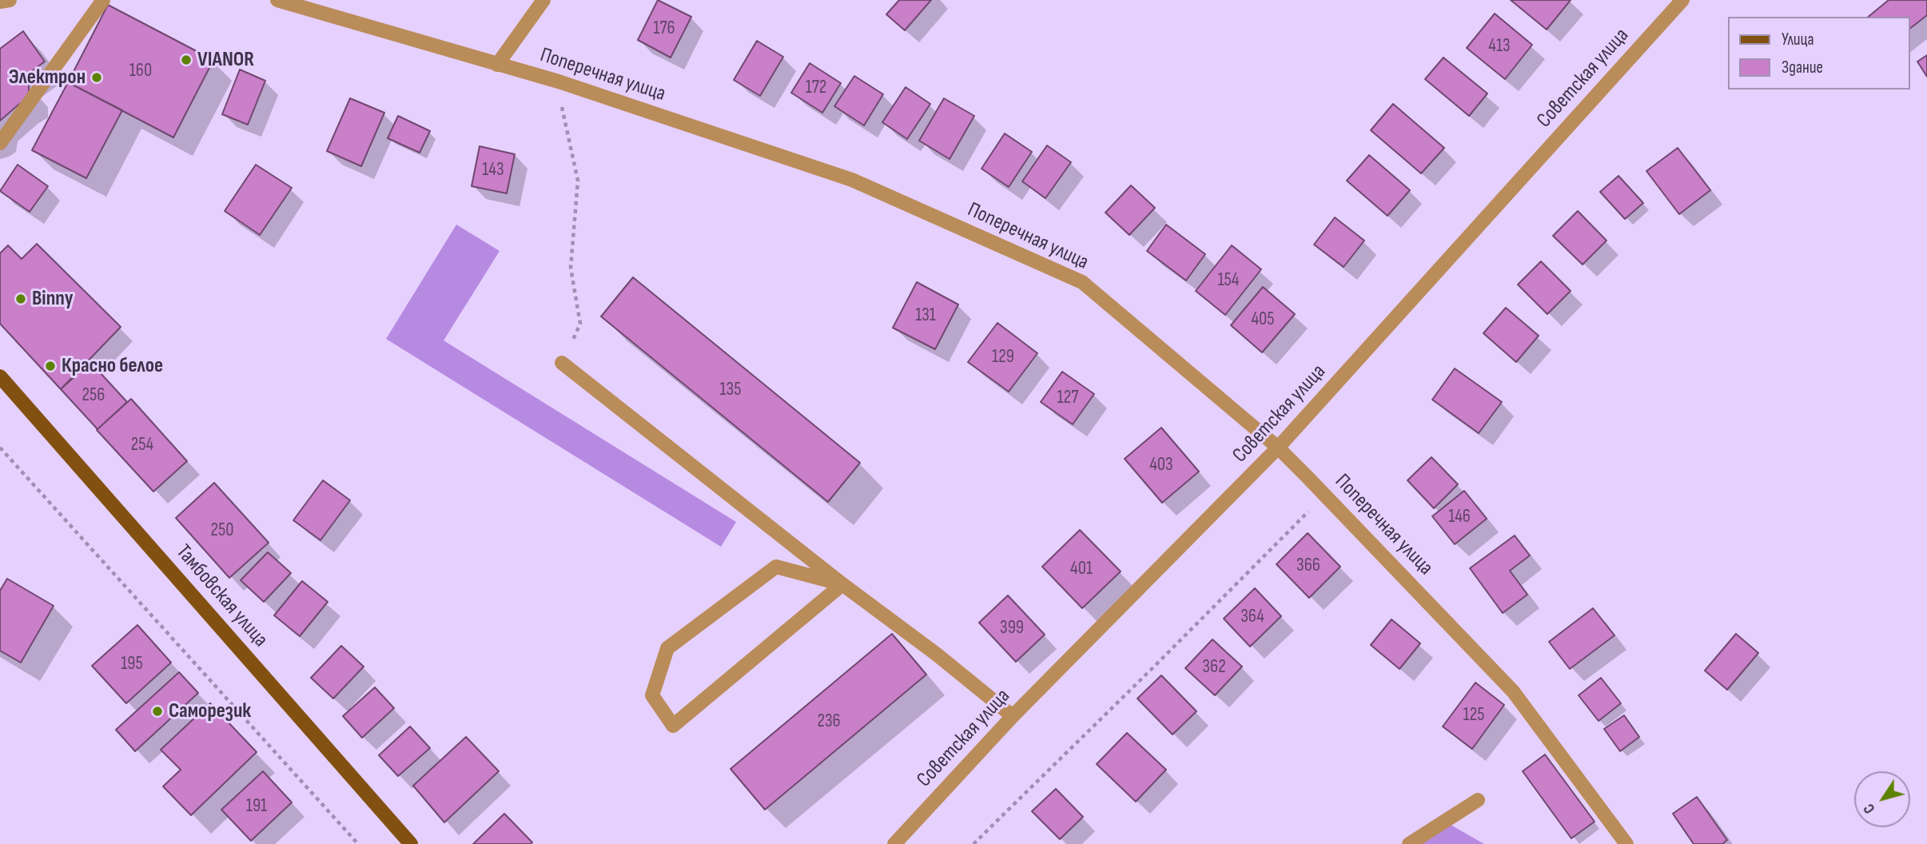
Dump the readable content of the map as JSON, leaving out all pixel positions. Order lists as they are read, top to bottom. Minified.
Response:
{"streets":{"main road":["Тамбовская улица"],"street":["Поперечная улица","Советская улица"]},"crossings":[["Поперечная улица","Советская улица"]],"places":["VIANOR","Электрон","Binny","Красно белое","Саморезик"],"house_numbers":["176","413","160","172","143","154","131","405","129","135","256","127","254","403","146","250","366","401","364","399","195","362","125","236","191"],"legend":["Улица","Здание"],"north":"bottom left"}
